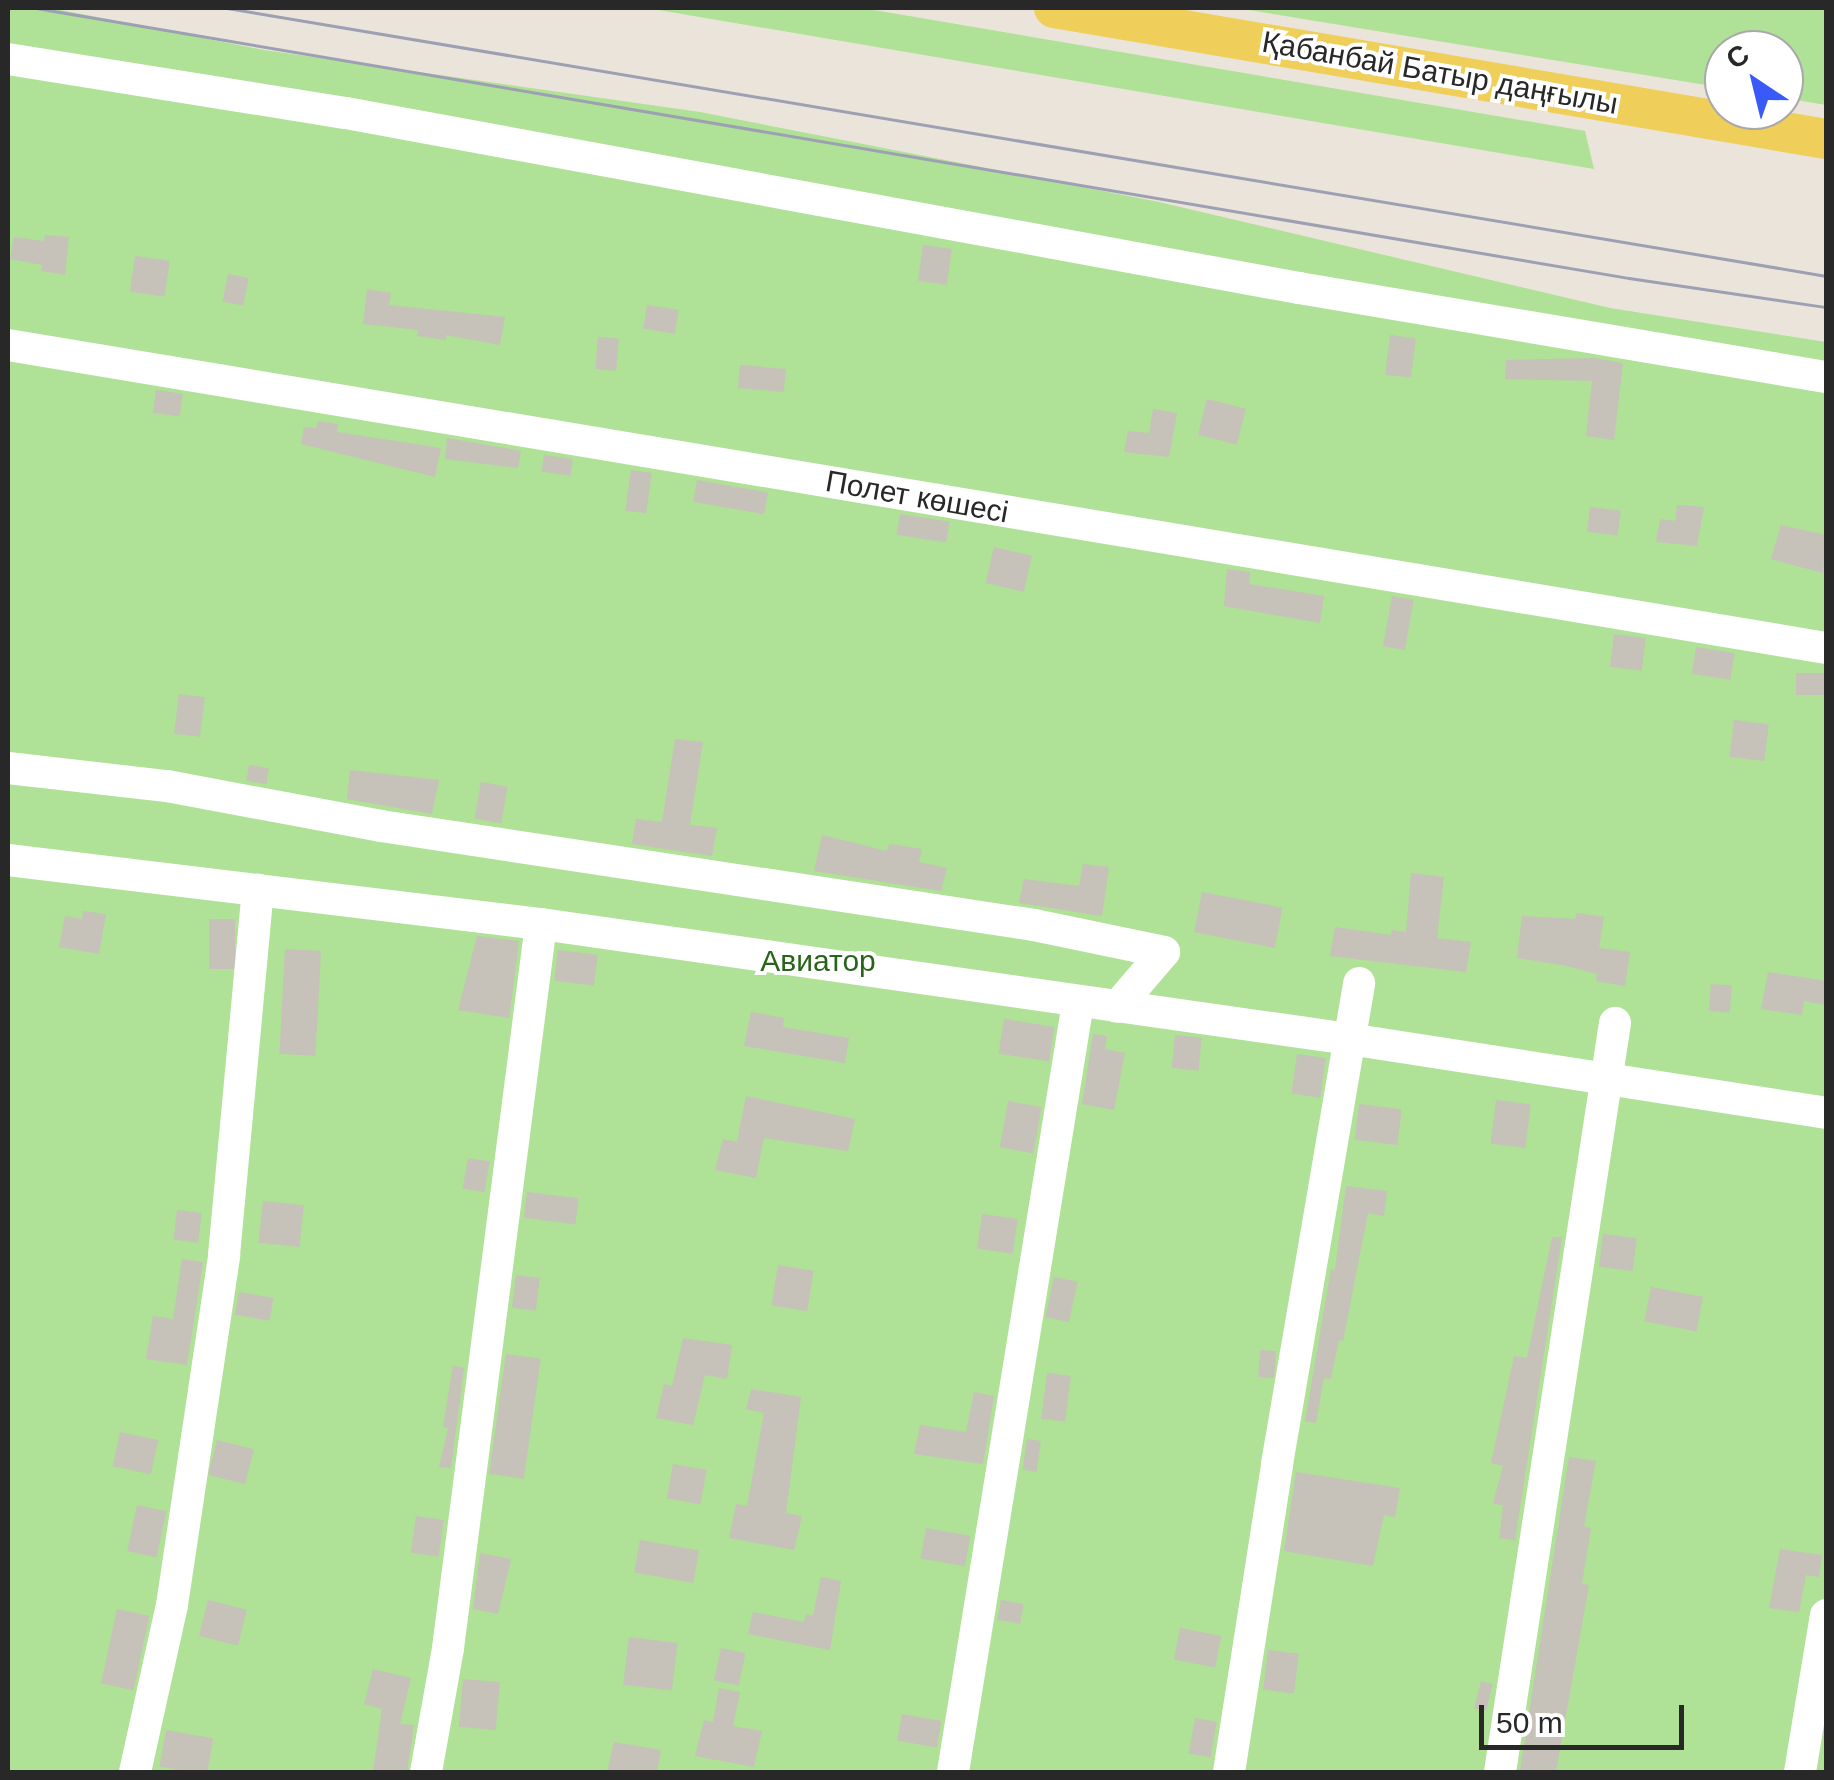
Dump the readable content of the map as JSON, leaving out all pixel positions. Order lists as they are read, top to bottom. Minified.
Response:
{"streets":{"main road":["Қабанбай Батыр даңғылы"],"street":["Полет көшесі"]},"parks":["Авиатор"],"scale_bar":"50 m","north":"top left"}
